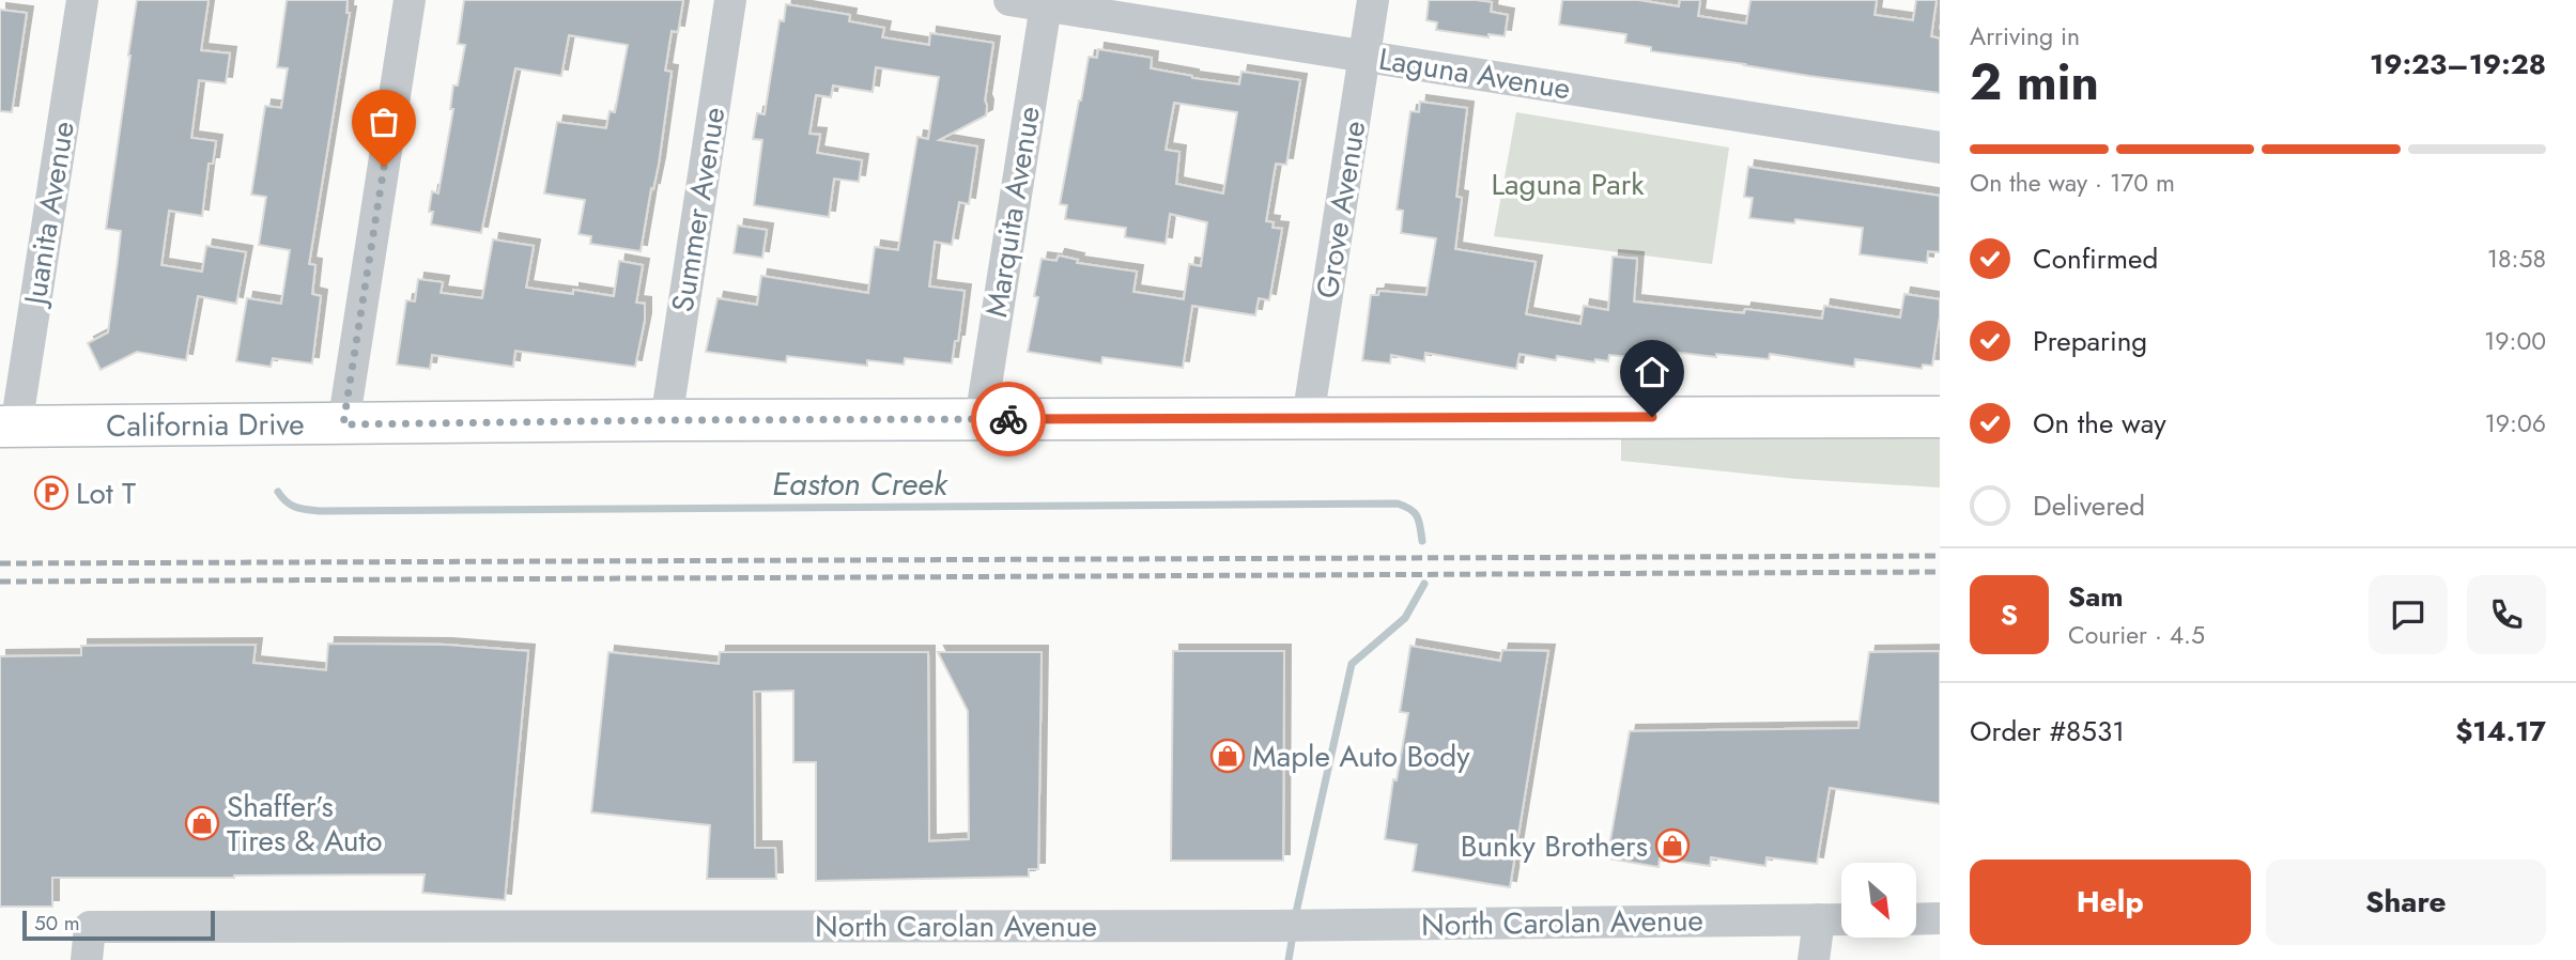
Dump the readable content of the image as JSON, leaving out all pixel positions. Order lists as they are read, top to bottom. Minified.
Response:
{"streets":{"street":["Laguna Avenue","Summer Avenue","Grove Avenue","Marquita Avenue","Juanita Avenue","California Drive","North Carolan Avenue"]},"crossings":[["Laguna Avenue","Grove Avenue"],["Laguna Avenue","Marquita Avenue"],["Summer Avenue","California Drive"],["Grove Avenue","California Drive"],["Marquita Avenue","California Drive"],["Juanita Avenue","California Drive"]],"water":["Easton Creek"],"parks":["Laguna Park"],"places":{"parking":["Lot T"],"shop":["Maple Auto Body","Shaffer’s Tires & Auto","Bunky Brothers"]},"scale_bar":"50 m","north":"bottom right","page":{"heading":["2 min","Arriving in","19:23–19:28"],"panel":["Sam","Courier · 4.5","Order #8531","$14.17"],"bar":"On the way · 170 m","list":[["Confirmed","18:58"],["Preparing","19:00"],["On the way","19:06"],"Delivered"],"round":"S","buttons":["Help","Share"],"scale":"50 m"}}
